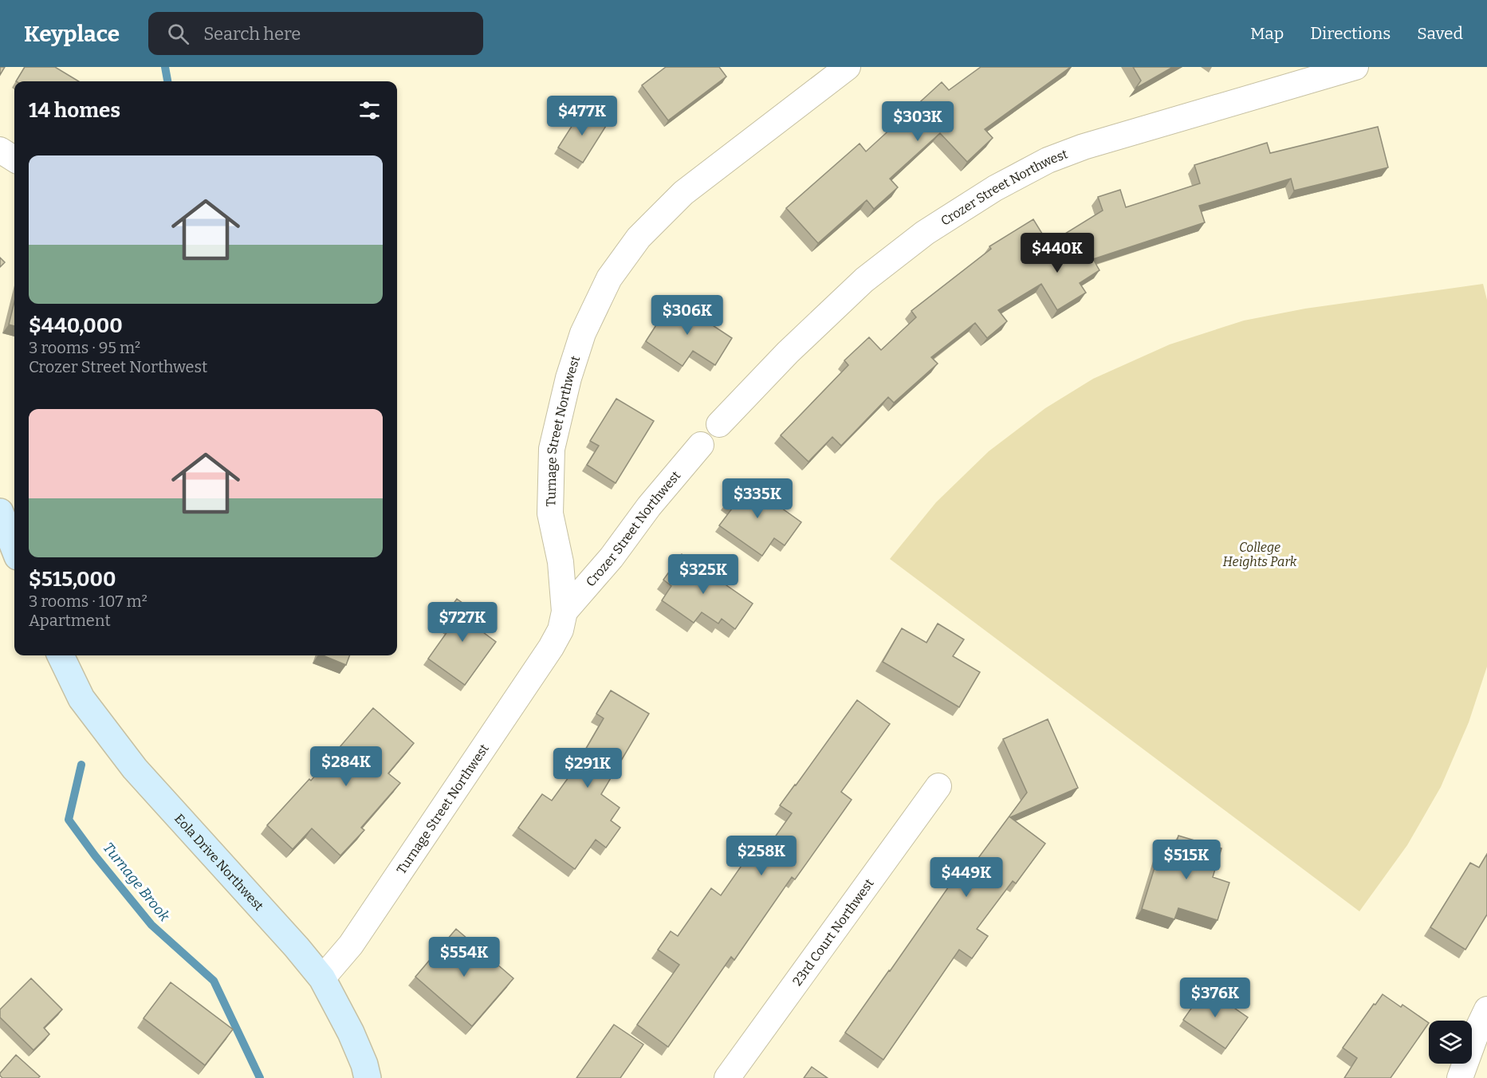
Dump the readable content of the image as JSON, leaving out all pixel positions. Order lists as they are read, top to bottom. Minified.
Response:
{"streets":{"main road":["Eola Drive Northwest"],"street":["Crozer Street Northwest","Turnage Street Northwest","23rd Court Northwest"]},"crossings":[["Crozer Street Northwest","Turnage Street Northwest"],["Turnage Street Northwest","Eola Drive Northwest"]],"water":["Turnage Brook"],"parks":["College Heights Park"],"page":{"header":"Keyplace","search":"Search here","nav":["Map","Directions","Saved"],"heading":"14 homes","price":["$477K","$303K","$440K","$306K","$335K","$325K","$727K","$284K","$291K","$258K","$515K","$449K","$554K","$376K"],"list":[{"name":"$440,000","note":"3 rooms · 95 m² · Crozer Street Northwest"},{"name":"$515,000","note":"3 rooms · 107 m² · Apartment"}]}}
